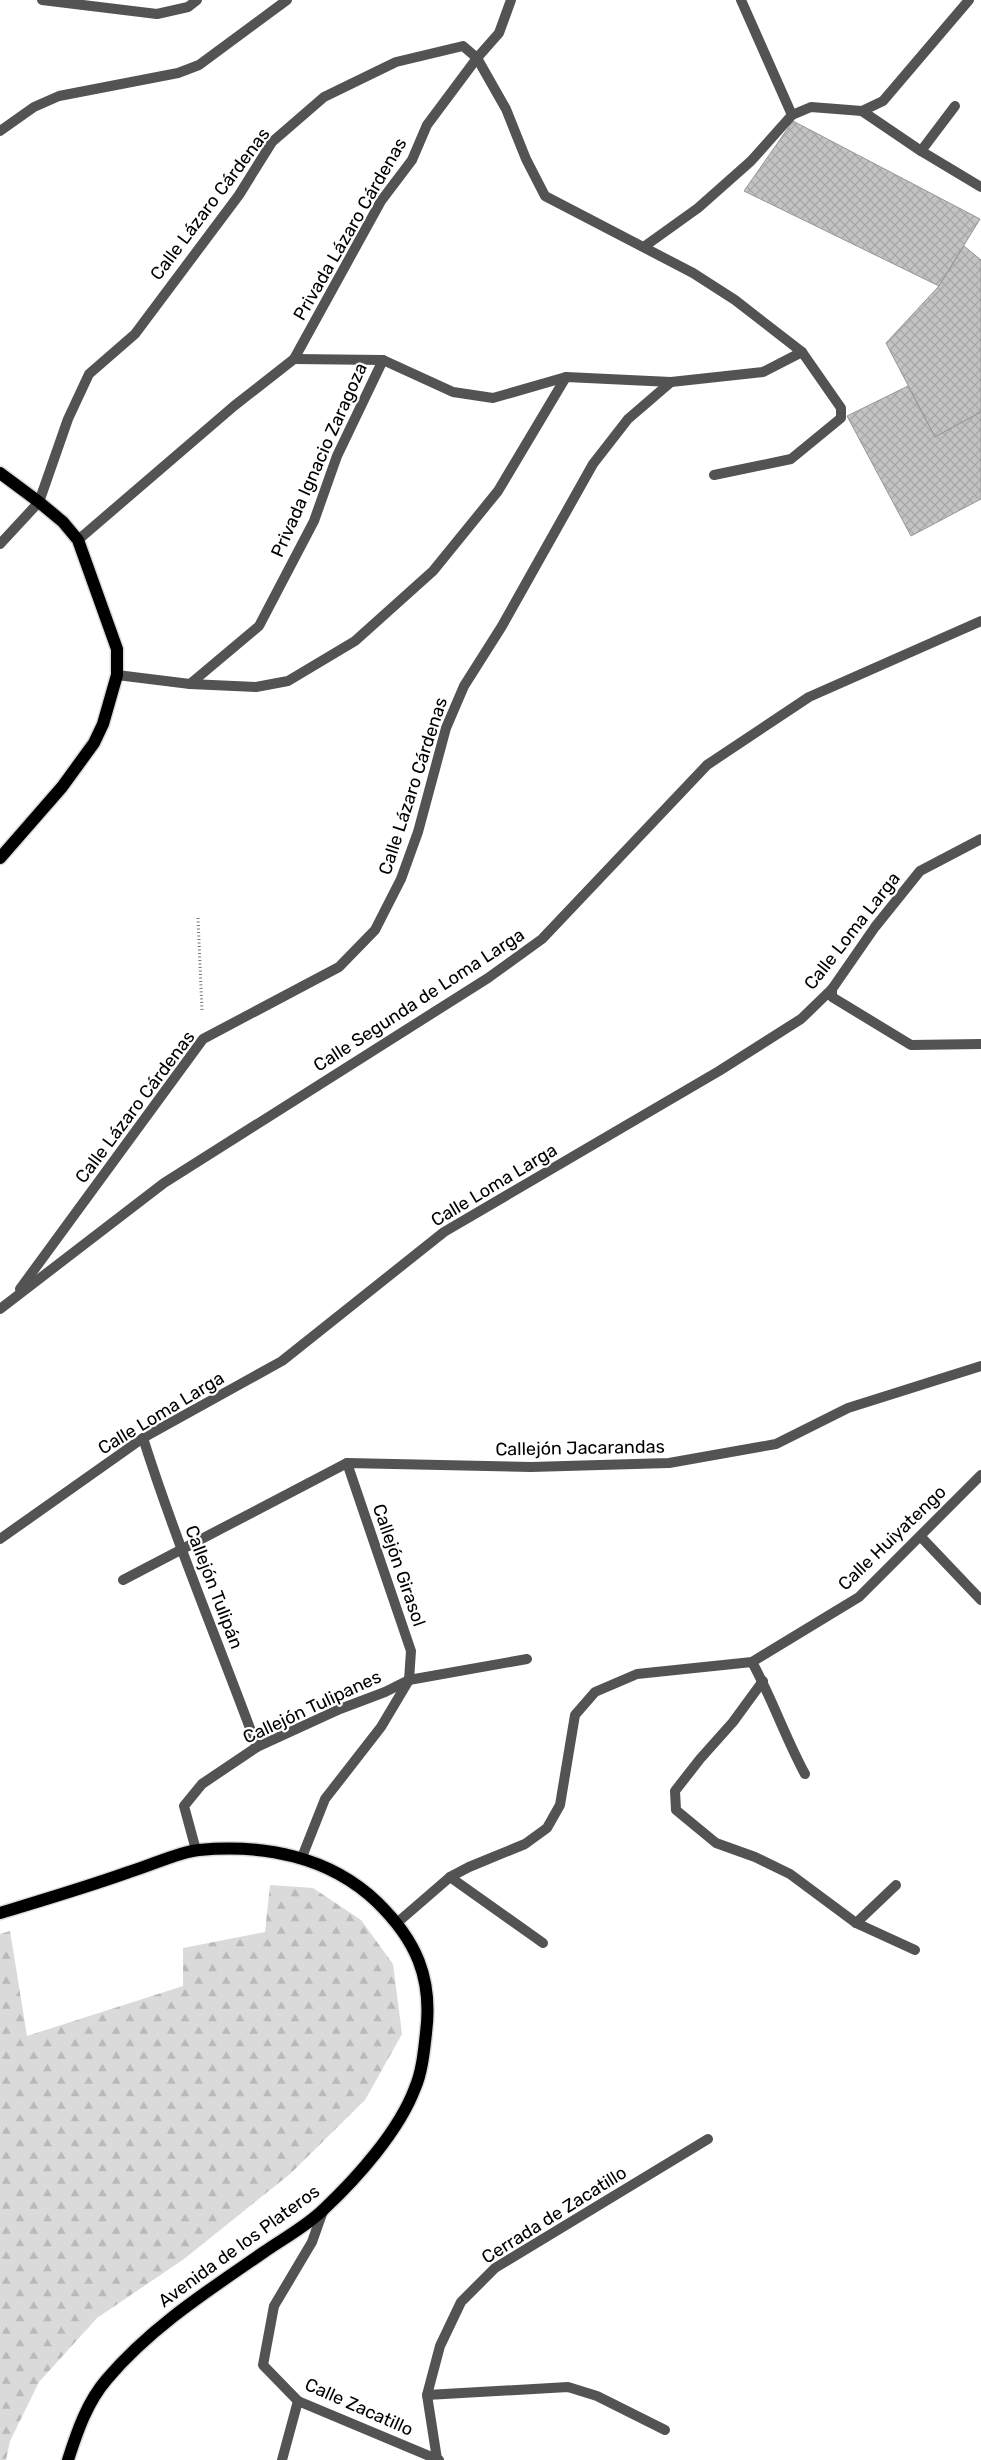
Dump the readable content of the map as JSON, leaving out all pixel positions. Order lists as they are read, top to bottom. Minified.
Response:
{"streets":{"main road":["Avenida de los Plateros"],"street":["Calle Lázaro Cárdenas","Privada Lázaro Cárdenas","Privada Ignacio Zaragoza","Calle Loma Larga","Calle Segunda de Loma Larga","Callejón Jacarandas","Calle Huiyatengo","Callejón Girasol","Callejón Tulipán","Callejón Tulipanes","Cerrada de Zacatillo","Calle Zacatillo"]},"crossings":[["Calle Lázaro Cárdenas","Privada Lázaro Cárdenas"],["Calle Lázaro Cárdenas","Calle Segunda de Loma Larga"],["Calle Loma Larga","Callejón Tulipán"],["Callejón Jacarandas","Callejón Girasol"],["Callejón Jacarandas","Callejón Tulipán"],["Calle Huiyatengo","Avenida de los Plateros"],["Callejón Girasol","Callejón Tulipanes"],["Callejón Tulipán","Callejón Tulipanes"],["Callejón Tulipanes","Avenida de los Plateros"],["Cerrada de Zacatillo","Calle Zacatillo"],["Avenida de los Plateros","Calle Zacatillo"]]}
